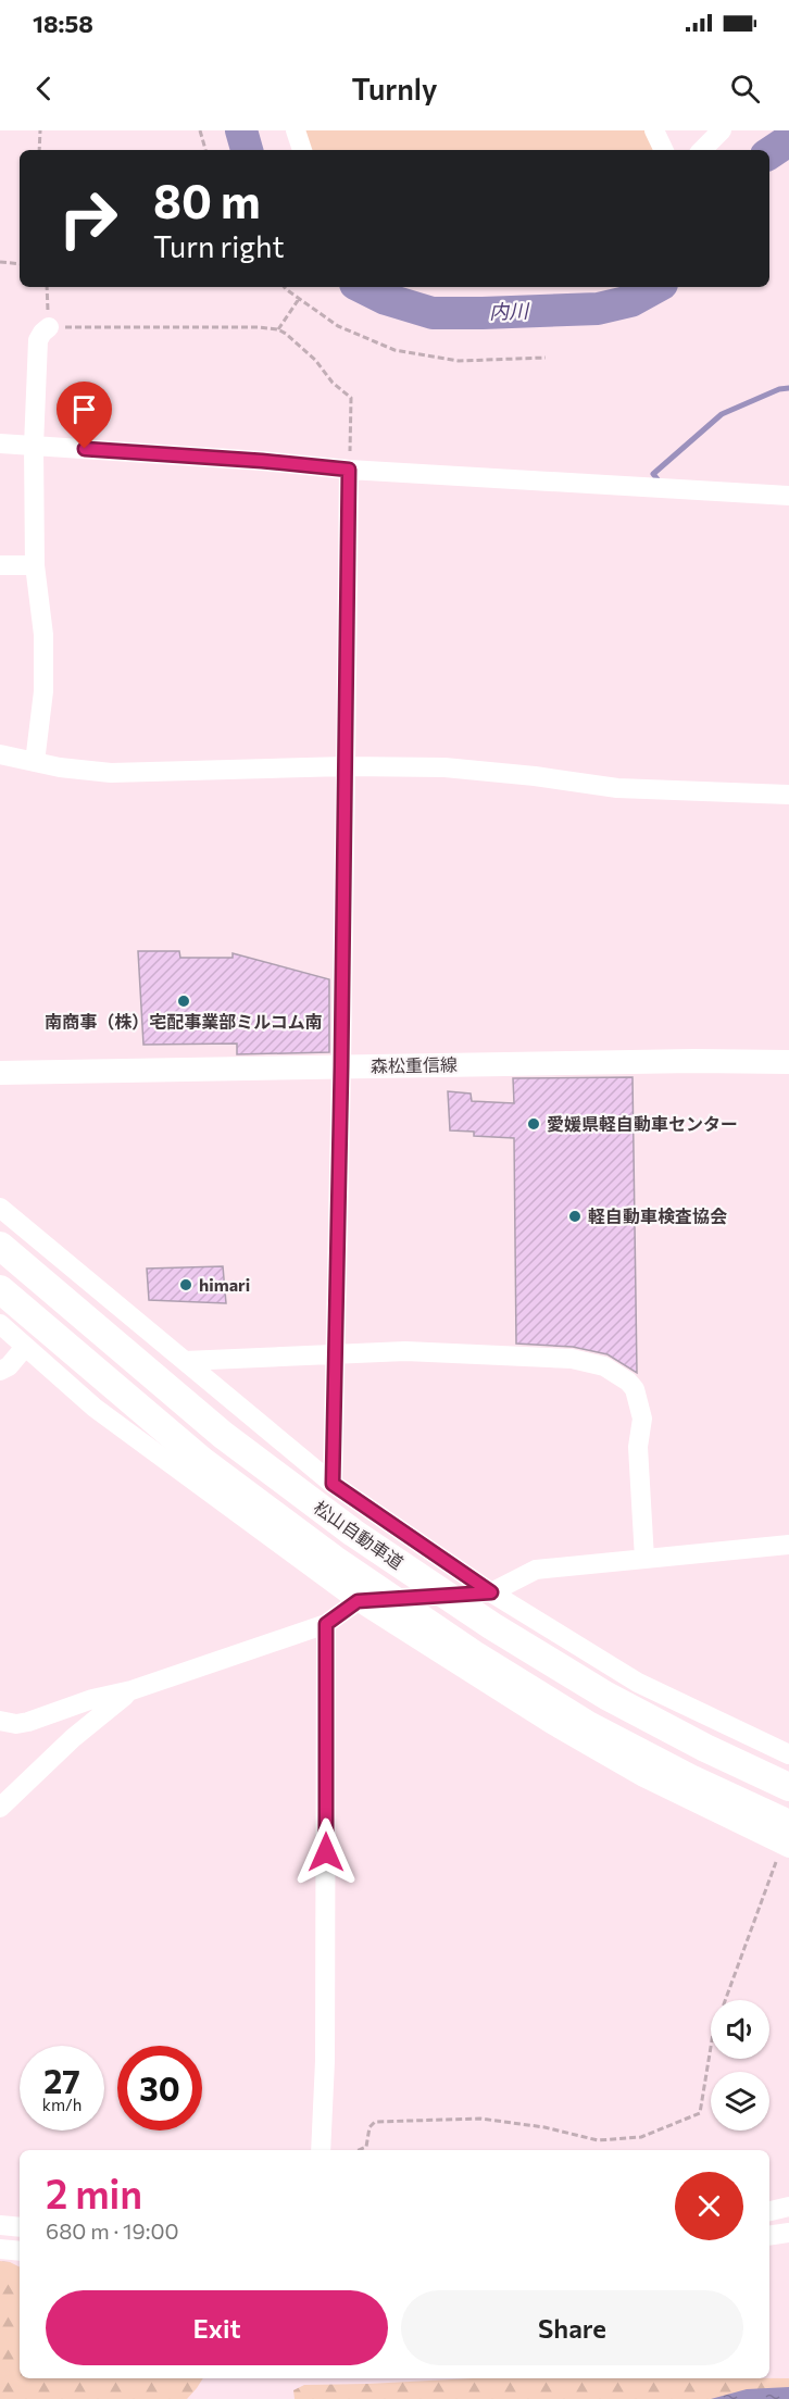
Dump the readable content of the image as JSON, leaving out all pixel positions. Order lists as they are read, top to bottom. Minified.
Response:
{"streets":{"highway":["松山自動車道"],"main road":["森松重信線"]},"water":["内川"],"places":["南商事（株）宅配事業部ミルコム南","愛媛県軽自動車センター","軽自動車検査協会","himari"],"page":{"status":"18:58","header":"Turnly","turn":["80 m","Turn right"],"speed":"27 km/h","limit":"30","heading":["2 min","680 m · 19:00"],"buttons":["Exit","Share"]}}
